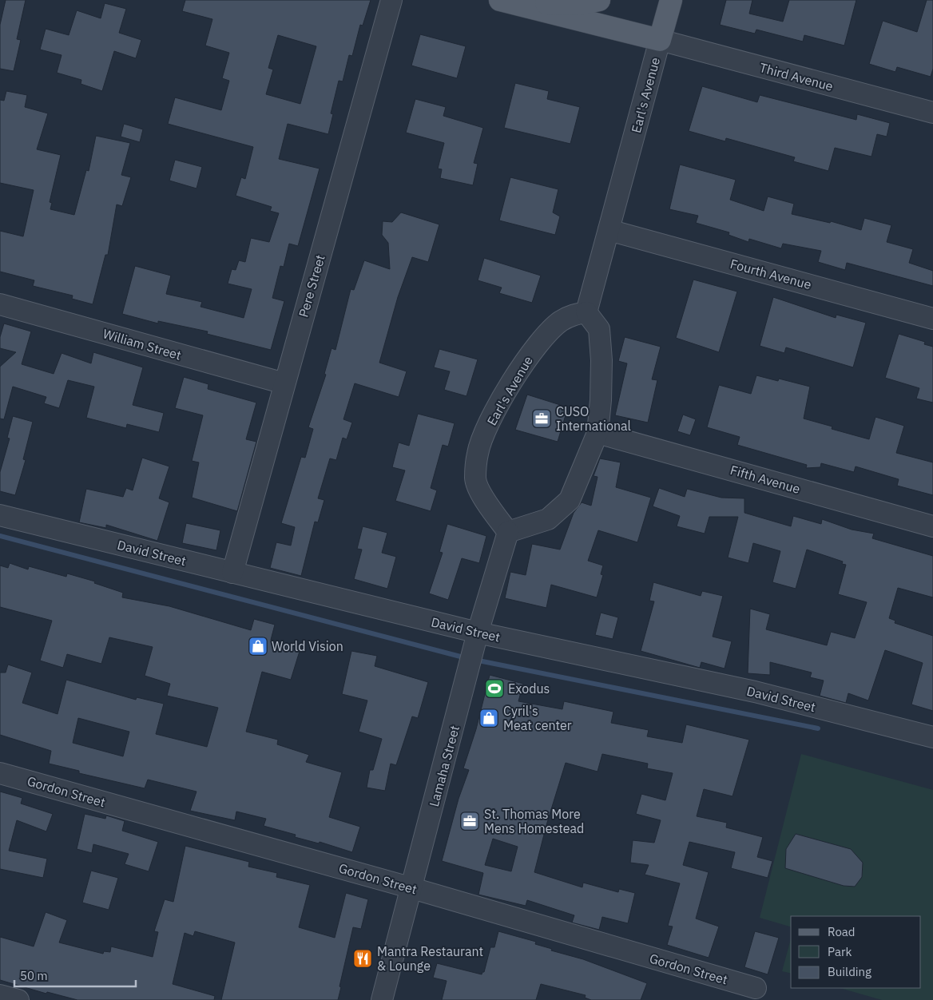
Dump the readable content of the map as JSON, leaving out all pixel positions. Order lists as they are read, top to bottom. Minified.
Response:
{"streets":{"street":["Third Avenue","Earl's Avenue","Fourth Avenue","Pere Street","William Street","Fifth Avenue","David Street","Lamaha Street","Gordon Street"]},"crossings":[["Third Avenue","Earl's Avenue"],["Earl's Avenue","Fourth Avenue"],["Earl's Avenue","Lamaha Street"],["Pere Street","William Street"],["Pere Street","David Street"],["David Street","Lamaha Street"],["Lamaha Street","Gordon Street"]],"places":{"office":["CUSO International","St. Thomas More Mens Homestead"],"shop":["World Vision","Cyril's Meat center"],"sports":["Exodus"],"restaurant":["Mantra Restaurant & Lounge"]},"legend":["Road","Park","Building"],"scale_bar":"50 m"}
